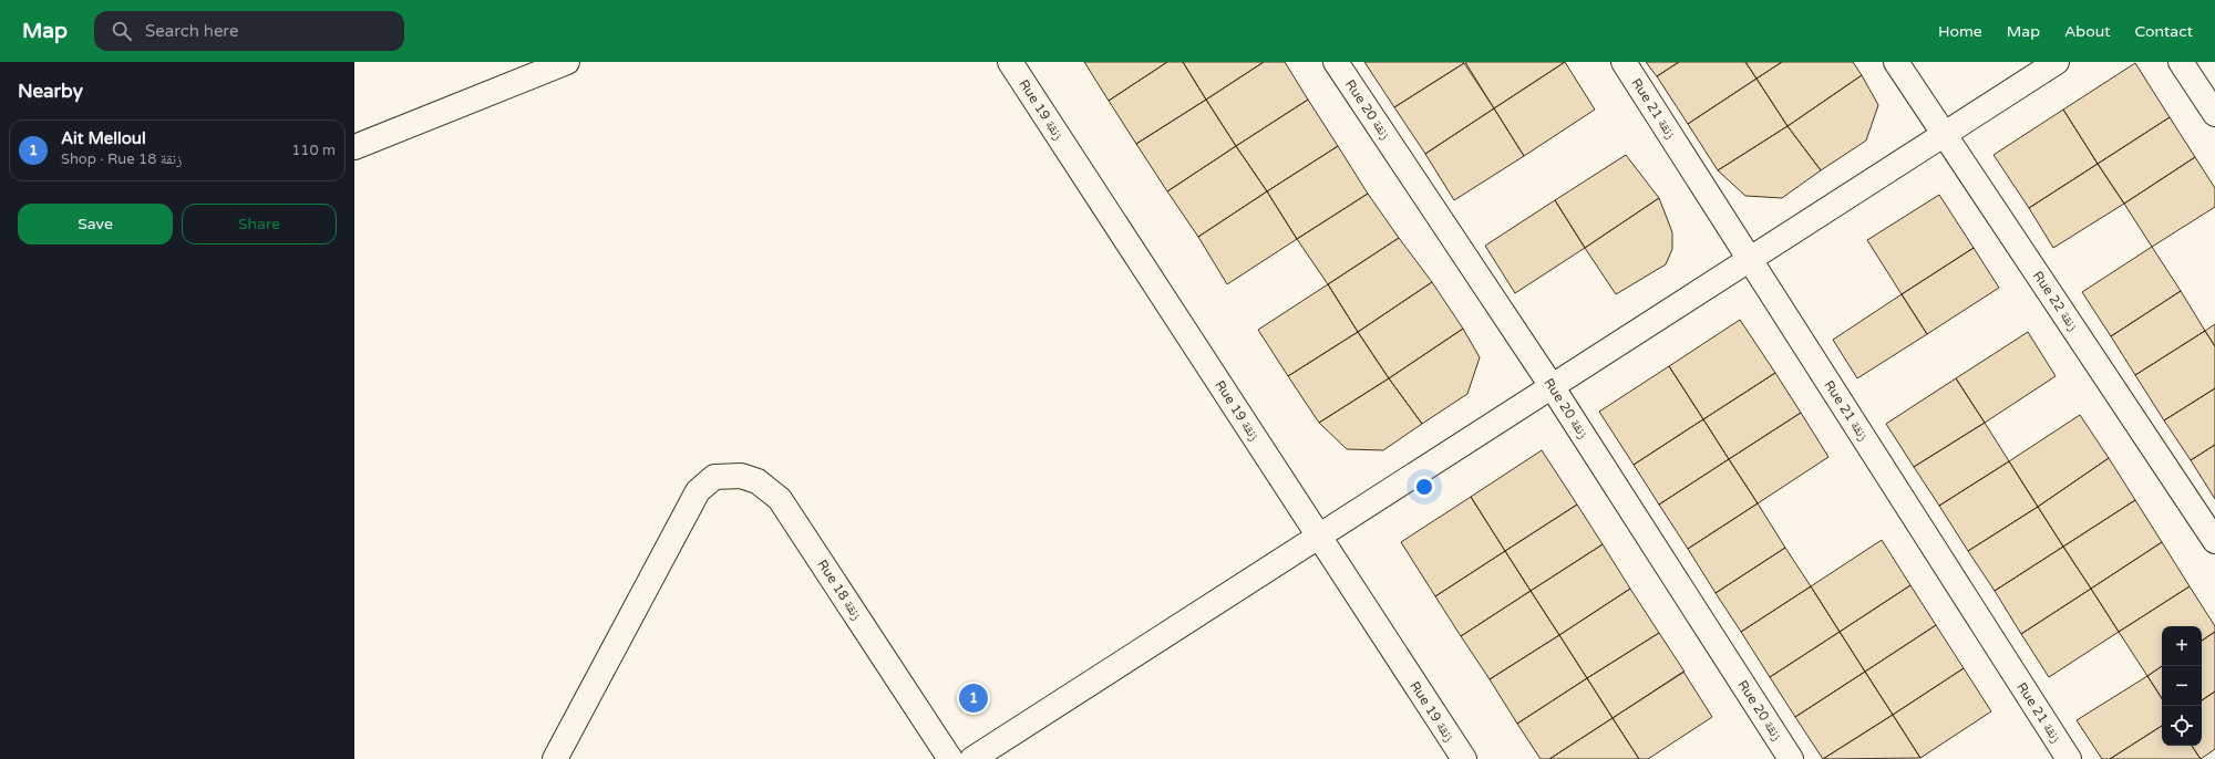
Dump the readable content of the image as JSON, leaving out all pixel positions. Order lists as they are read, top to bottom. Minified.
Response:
{"streets":{"street":["Rue 21 زنقة","Rue 19 زنقة","Rue 20 زنقة","Rue 22 زنقة","Rue 18 زنقة"]},"page":{"header":"Map","search":"Search here","nav":["Home","Map","About","Contact"],"heading":"Nearby","list":[{"mark":"1","name":"Ait Melloul","note":"Shop · Rue 18 زنقة","value":"110 m"}],"buttons":["Save","Share"],"map_buttons":["+","−"],"pins":"1"}}
